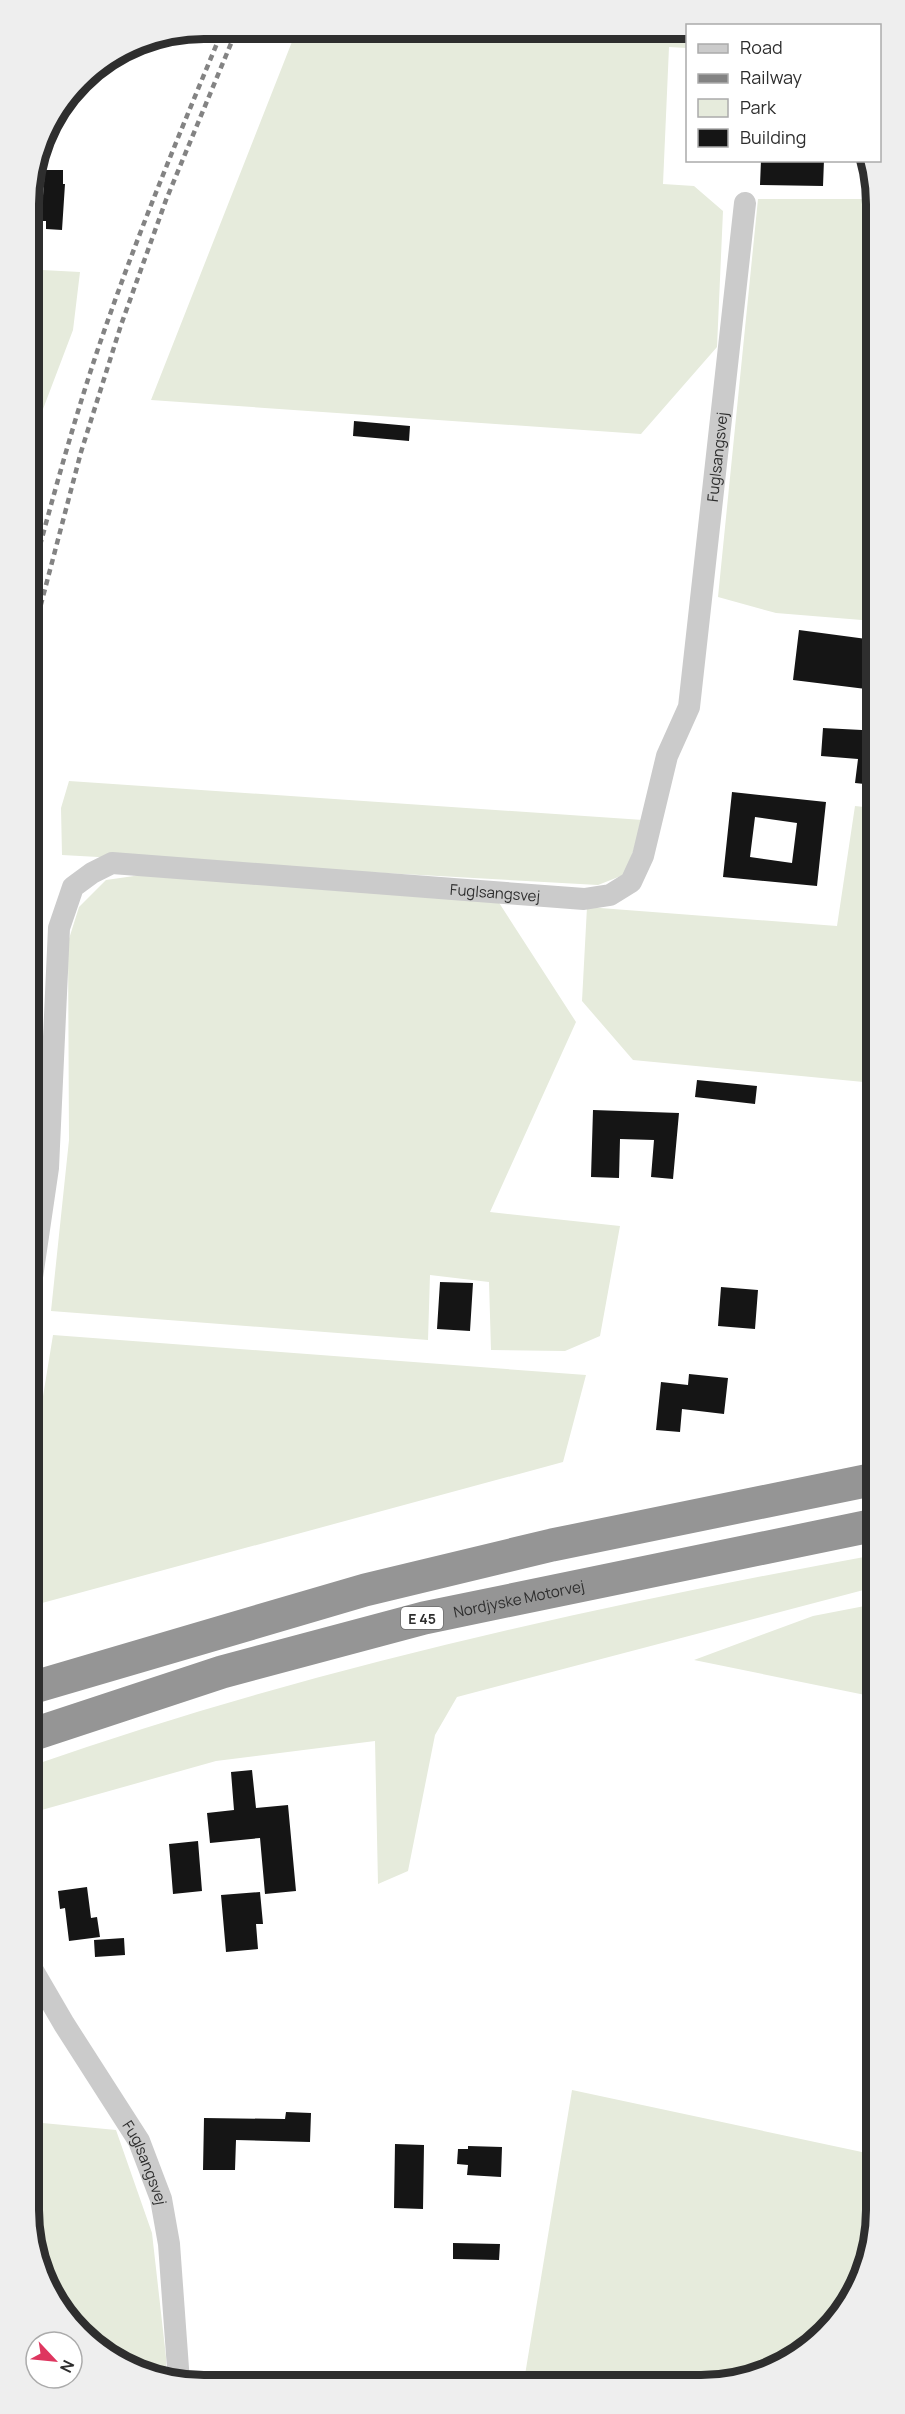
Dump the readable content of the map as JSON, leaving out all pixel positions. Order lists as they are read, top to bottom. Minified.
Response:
{"streets":{"highway":["Nordjyske Motorvej","E 45"],"street":["Fuglsangsvej"]},"legend":["Road","Railway","Park","Building"],"north":"bottom right"}
